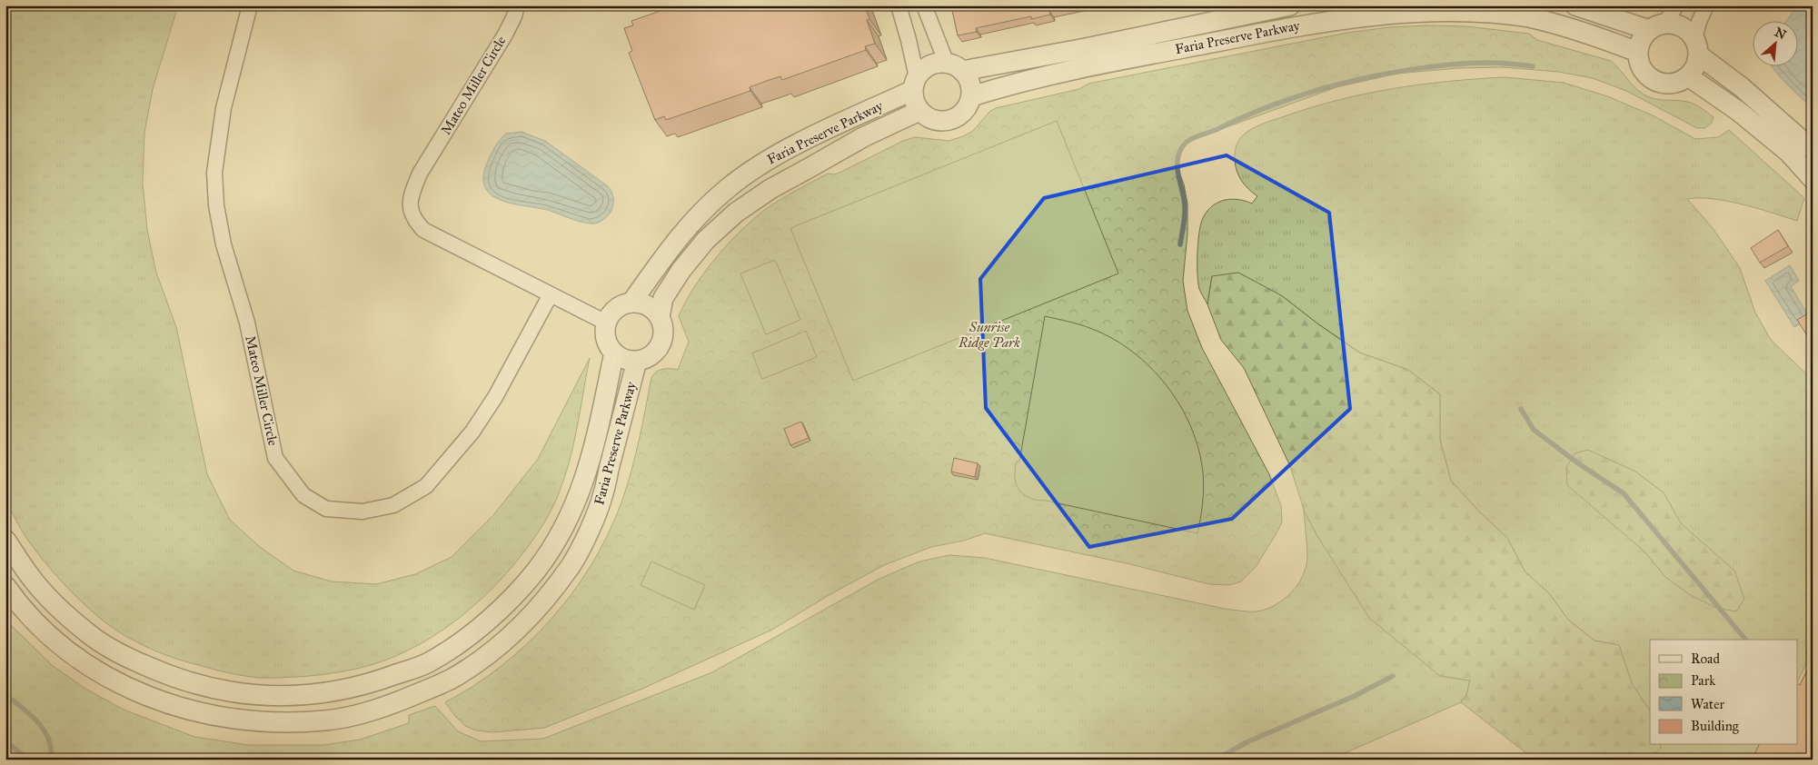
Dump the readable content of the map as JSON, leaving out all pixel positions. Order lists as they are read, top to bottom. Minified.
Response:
{"streets":{"street":["Faria Preserve Parkway","Mateo Miller Circle"]},"crossings":[["Faria Preserve Parkway","Mateo Miller Circle"]],"parks":["Sunrise Ridge Park"],"legend":["Road","Park","Water","Building"],"north":"top right"}
